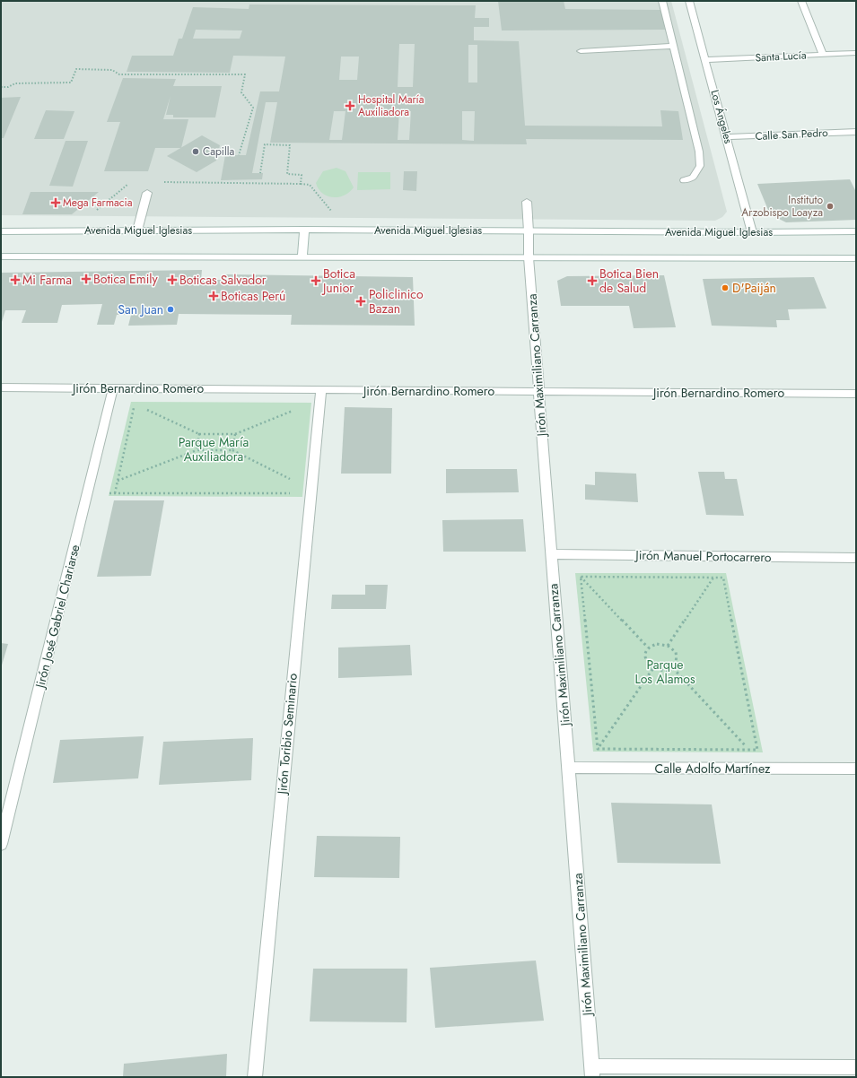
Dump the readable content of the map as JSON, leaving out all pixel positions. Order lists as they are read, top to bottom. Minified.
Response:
{"streets":{"street":["Santa Lucía","Los Ángeles","Calle San Pedro","Avenida Miguel Iglesias","Jirón Maximiliano Carranza","Jirón Bernardino Romero","Jirón Manuel Portocarrero","Jirón José Gabriel Chariarse","Jirón Toribio Seminario","Calle Adolfo Martínez"]},"crossings":[["Santa Lucía","Los Ángeles"],["Los Ángeles","Calle San Pedro"],["Los Ángeles","Avenida Miguel Iglesias"],["Avenida Miguel Iglesias","Jirón Maximiliano Carranza"],["Jirón Maximiliano Carranza","Jirón Bernardino Romero"],["Jirón Maximiliano Carranza","Jirón Manuel Portocarrero"],["Jirón Maximiliano Carranza","Calle Adolfo Martínez"],["Jirón Bernardino Romero","Jirón José Gabriel Chariarse"],["Jirón Bernardino Romero","Jirón Toribio Seminario"]],"parks":["Parque María Auxiliadora","Parque Los Alamos"],"places":{"health":["Hospital María Auxiliadora","Mega Farmacia","Botica Emily","Mi Farma","Boticas Salvador","Botica Junior","Botica Bien de Salud","Boticas Perú","Policlinico Bazan"],"other":["Capilla","Instituto Arzobispo Loayza","D'Paiján","San Juan"]}}
